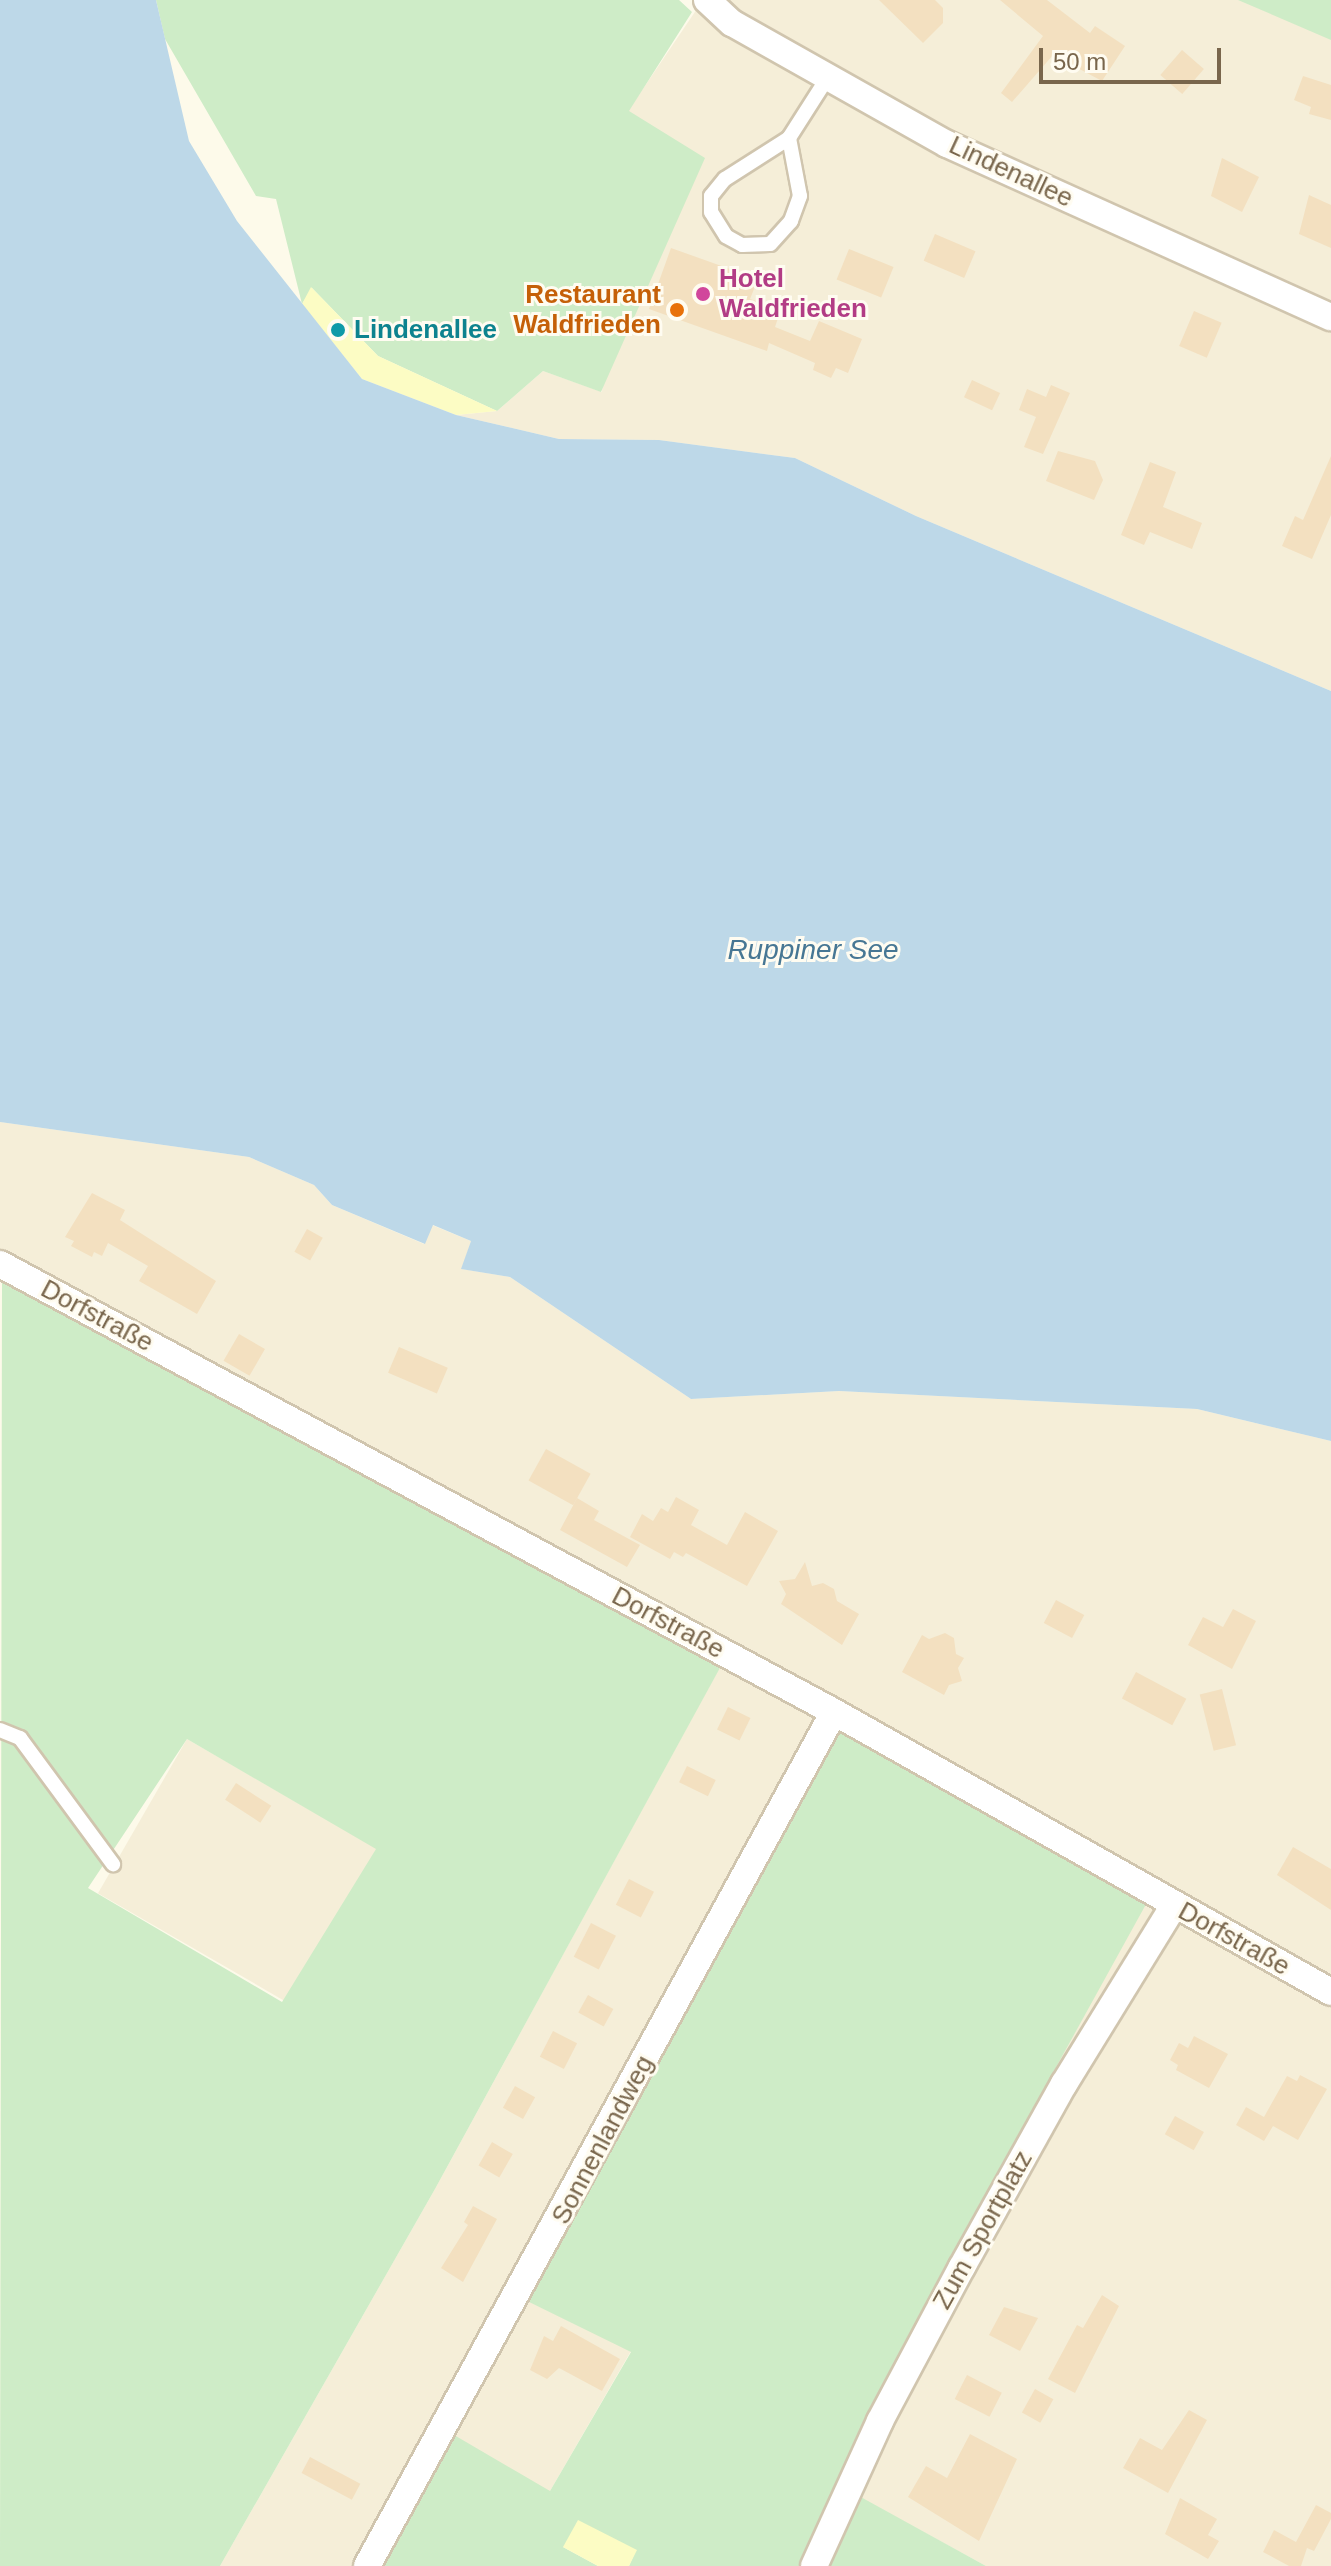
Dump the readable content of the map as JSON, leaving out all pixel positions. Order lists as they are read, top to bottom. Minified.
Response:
{"streets":{"street":["Lindenallee","Dorfstraße","Sonnenlandweg","Zum Sportplatz"]},"crossings":[["Dorfstraße","Sonnenlandweg"],["Dorfstraße","Zum Sportplatz"]],"water":["Ruppiner See"],"places":["Hotel Waldfrieden","Restaurant Waldfrieden","Lindenallee"],"scale_bar":"50 m"}
